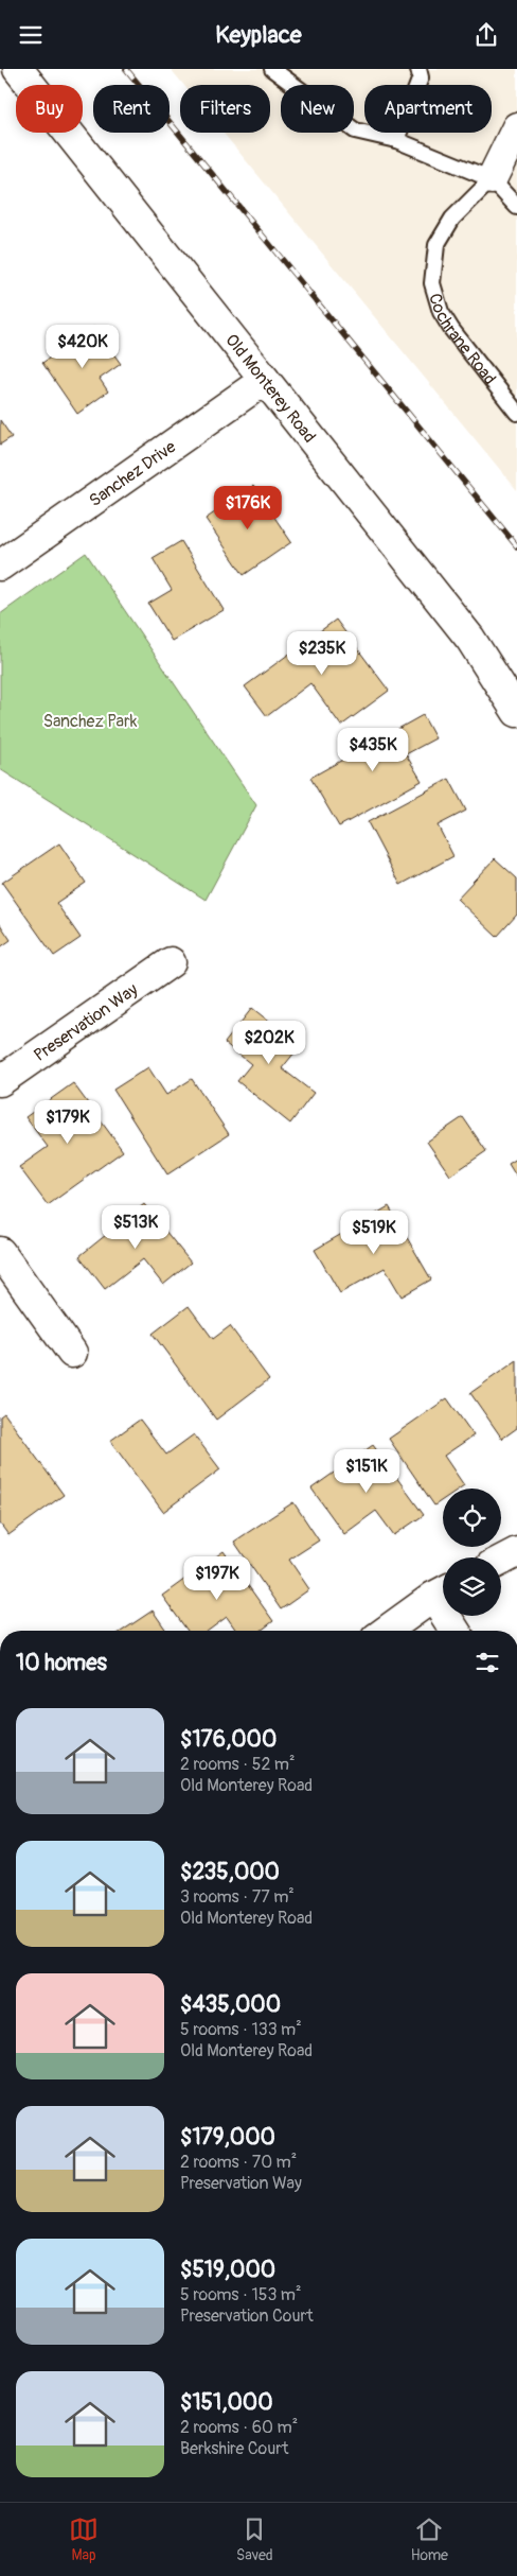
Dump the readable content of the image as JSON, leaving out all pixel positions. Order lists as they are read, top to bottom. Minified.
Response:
{"streets":{"street":["Cochrane Road","Old Monterey Road","Sanchez Drive","Preservation Way"]},"crossings":[["Old Monterey Road","Sanchez Drive"]],"parks":["Sanchez Park"],"page":{"header":"Keyplace","chip":["Buy","Rent","Filters","New","Apartment"],"price":["$420K","$176K","$235K","$435K","$202K","$179K","$513K","$519K","$151K","$197K"],"heading":"10 homes","list":[{"name":"$176,000","note":"2 rooms · 52 m² · Old Monterey Road"},{"name":"$235,000","note":"3 rooms · 77 m² · Old Monterey Road"},{"name":"$435,000","note":"5 rooms · 133 m² · Old Monterey Road"},{"name":"$179,000","note":"2 rooms · 70 m² · Preservation Way"},{"name":"$519,000","note":"5 rooms · 153 m² · Preservation Court"},{"name":"$151,000","note":"2 rooms · 60 m² · Berkshire Court"}],"tabs":["Map","Saved","Home"]}}
